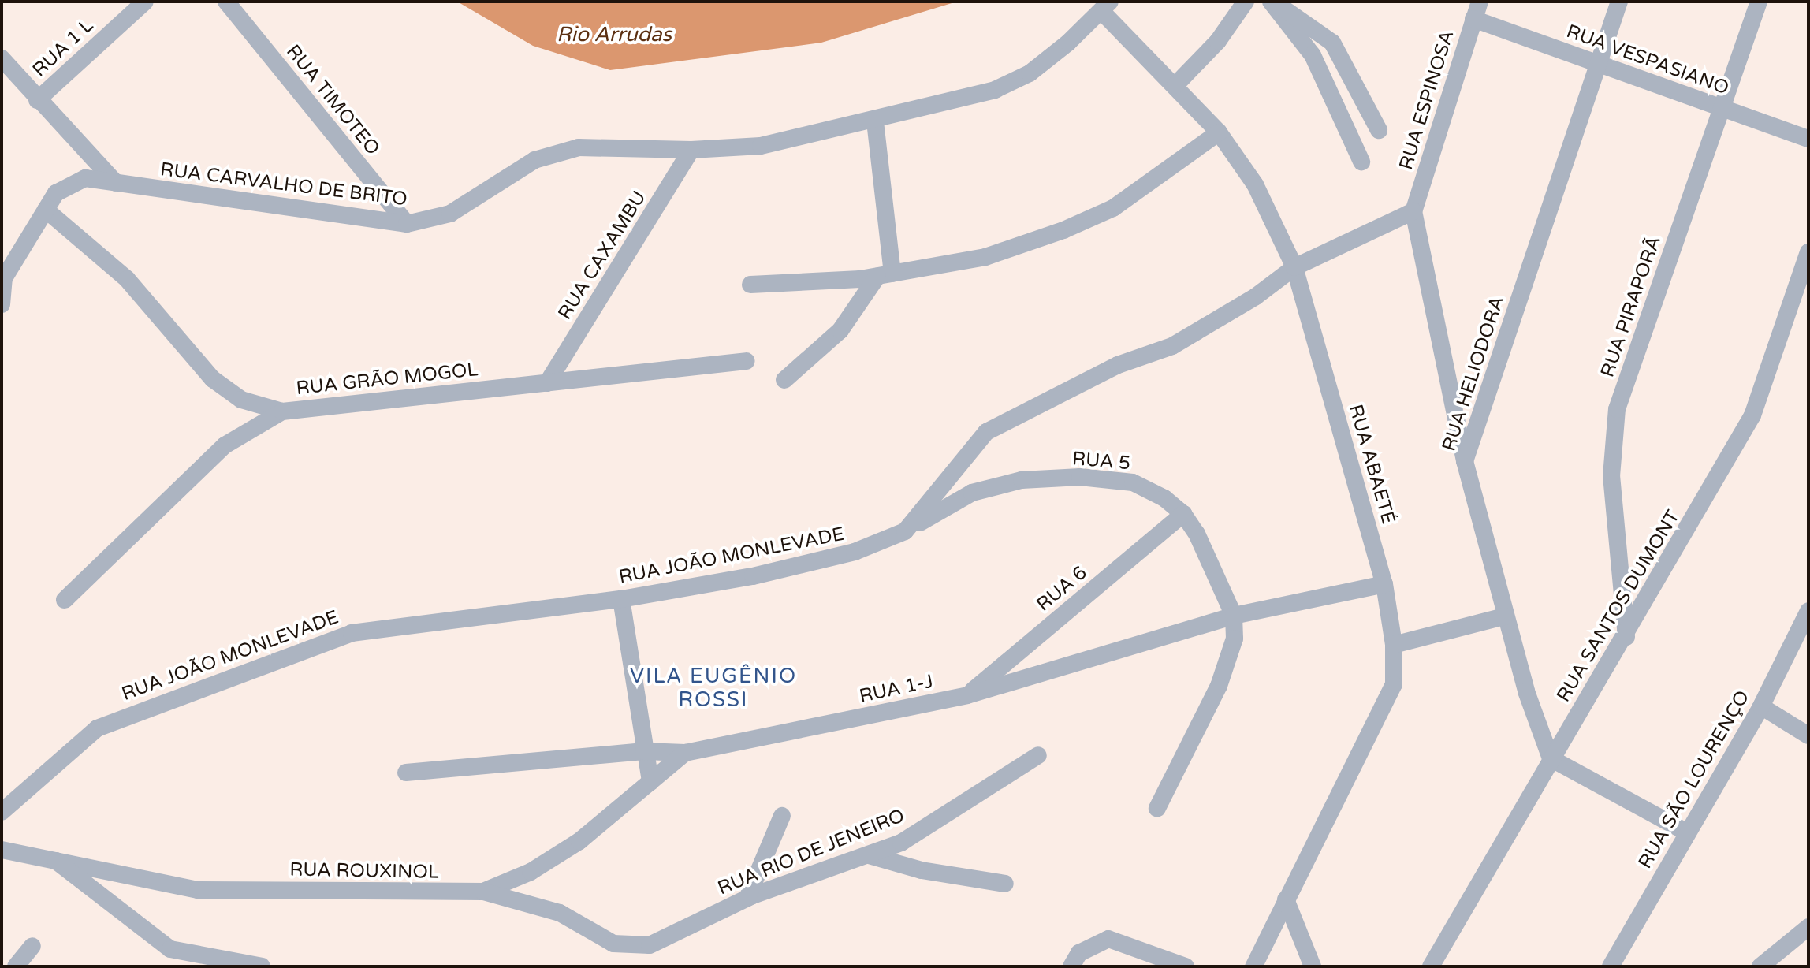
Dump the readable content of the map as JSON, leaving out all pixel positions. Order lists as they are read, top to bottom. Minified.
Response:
{"streets":{"street":["RUA 1 L","RUA VESPASIANO","RUA TIMOTEO","RUA ESPINOSA","RUA CARVALHO DE BRITO","RUA CAXAMBU","RUA PIRAPORÃ","RUA HELIODORA","RUA GRÃO MOGOL","RUA 5","RUA ABAETÉ","RUA JOÃO MONLEVADE","RUA 6","RUA SANTOS DUMONT","RUA 1-J","RUA SÃO LOURENÇO","RUA RIO DE JENEIRO","RUA ROUXINOL"]},"crossings":[["RUA VESPASIANO","RUA ESPINOSA"],["RUA VESPASIANO","RUA PIRAPORÃ"],["RUA VESPASIANO","RUA HELIODORA"],["RUA TIMOTEO","RUA CARVALHO DE BRITO"],["RUA ESPINOSA","RUA JOÃO MONLEVADE"],["RUA CARVALHO DE BRITO","RUA CAXAMBU"],["RUA CARVALHO DE BRITO","RUA ABAETÉ"],["RUA CAXAMBU","RUA GRÃO MOGOL"],["RUA PIRAPORÃ","RUA SANTOS DUMONT"],["RUA HELIODORA","RUA SANTOS DUMONT"],["RUA 5","RUA JOÃO MONLEVADE"],["RUA 5","RUA 6"],["RUA 5","RUA 1-J"],["RUA ABAETÉ","RUA JOÃO MONLEVADE"],["RUA ABAETÉ","RUA 1-J"],["RUA 6","RUA 1-J"],["RUA 1-J","RUA ROUXINOL"],["RUA RIO DE JENEIRO","RUA ROUXINOL"]],"districts":["VILA EUGÊNIO ROSSI"],"water":["Rio Arrudas"]}
